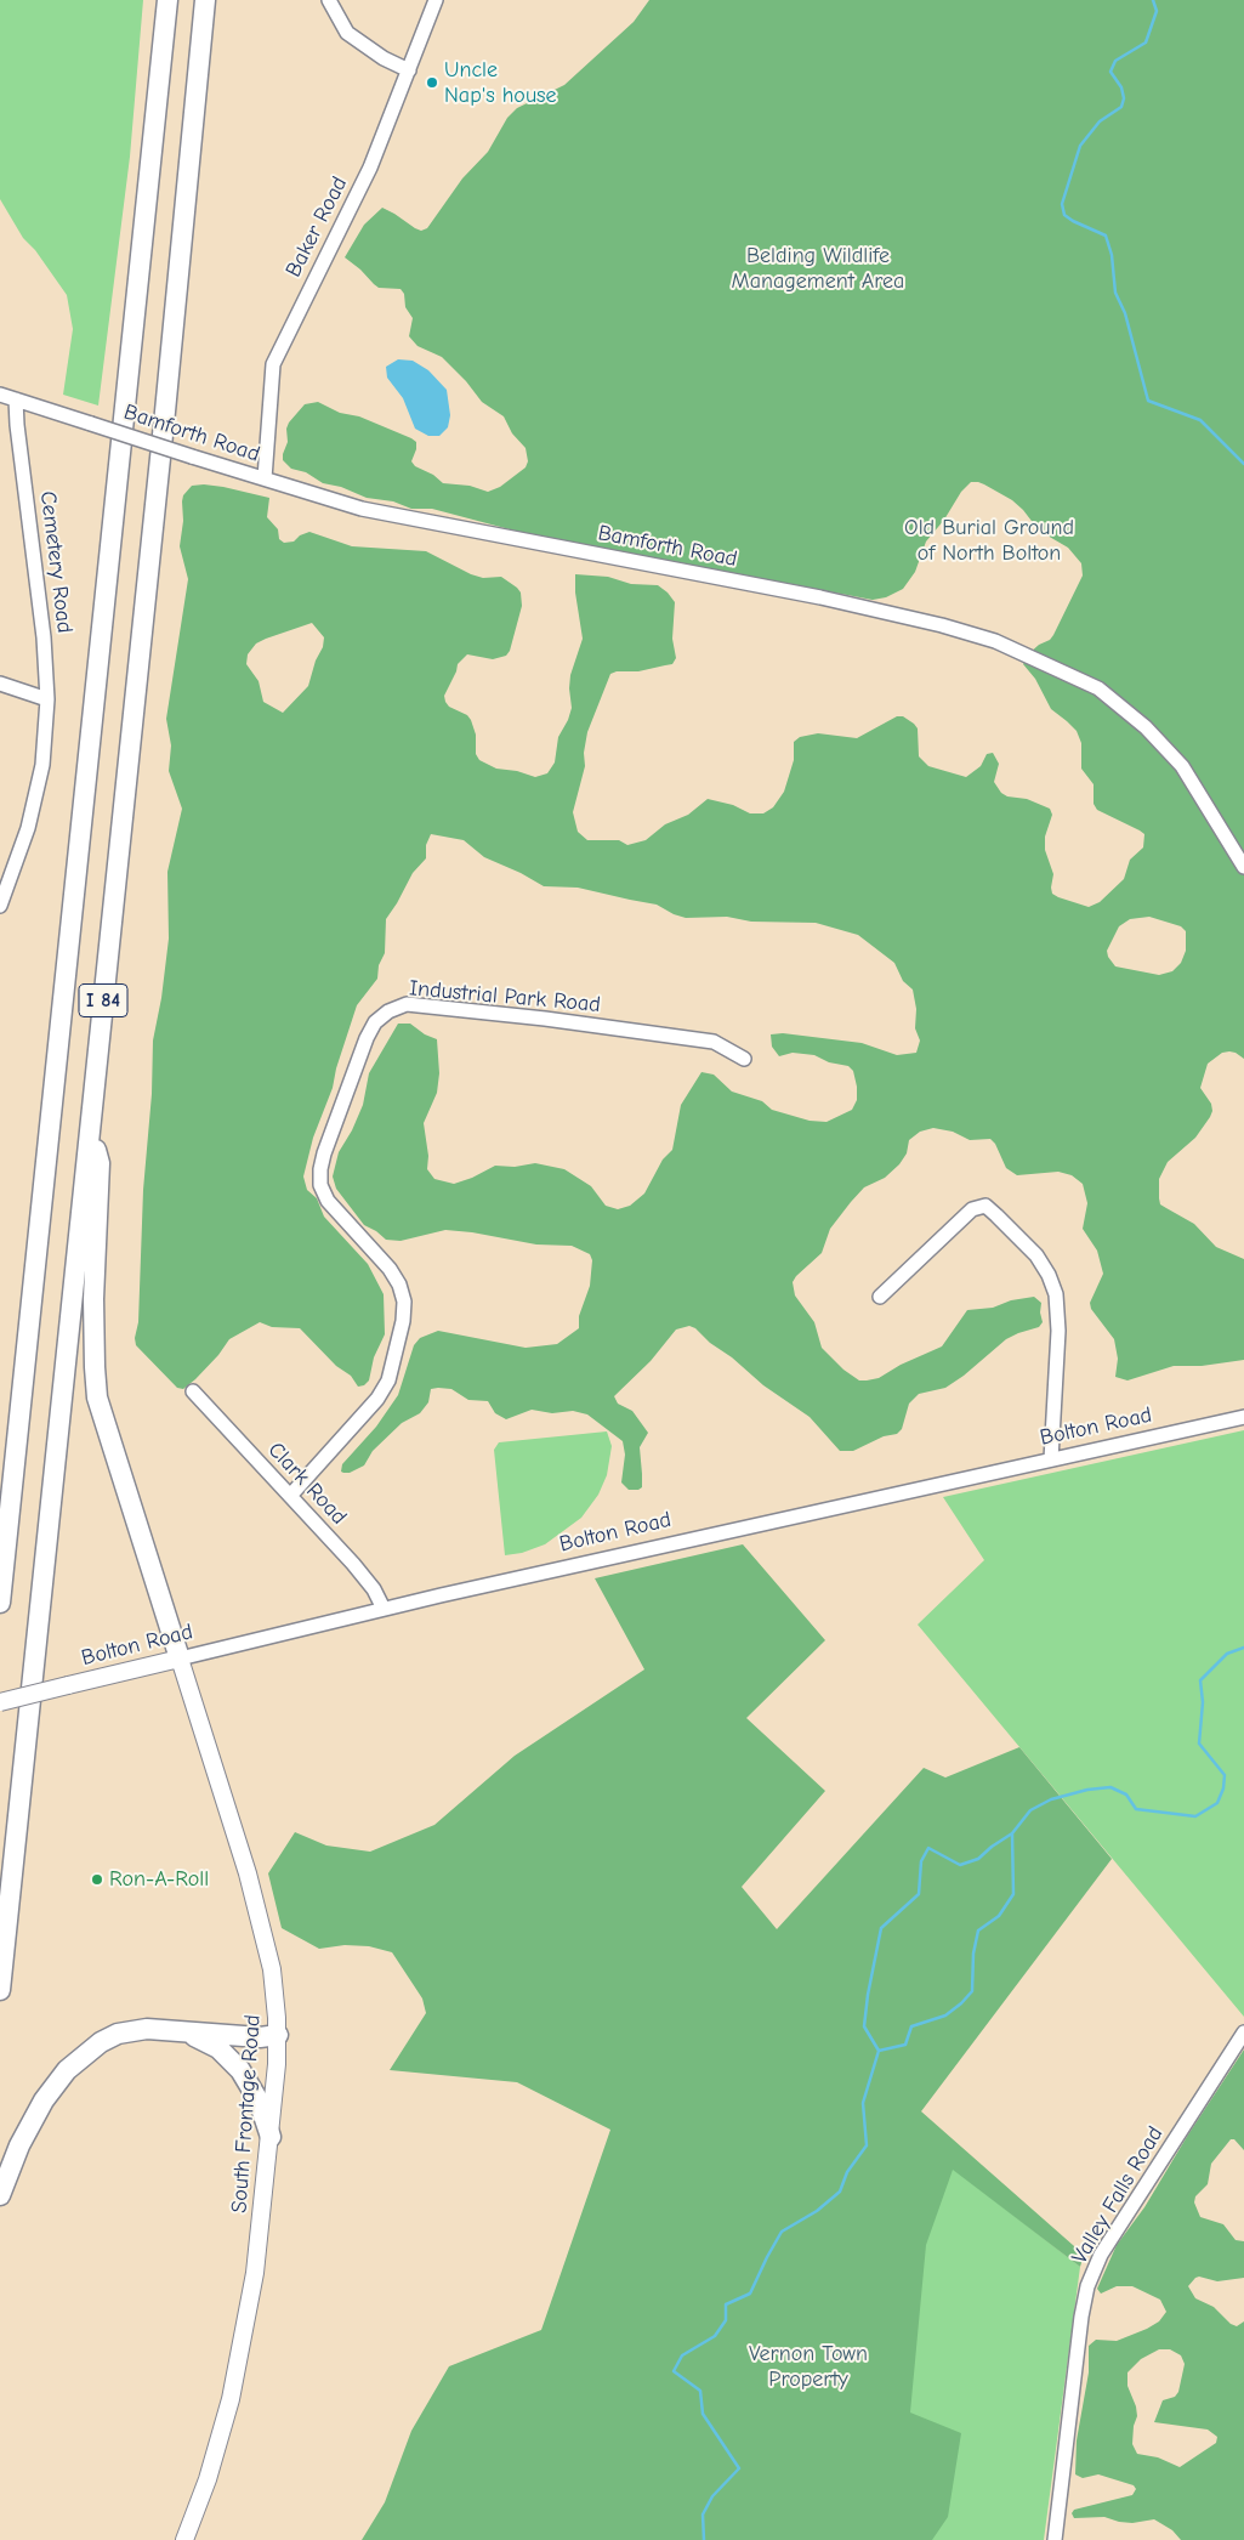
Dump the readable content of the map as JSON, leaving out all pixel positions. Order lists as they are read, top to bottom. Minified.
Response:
{"streets":{"highway":["I 84"],"main road":["Bolton Road","South Frontage Road"],"street":["Baker Road","Bamforth Road","Cemetery Road","Industrial Park Road","Clark Road","Valley Falls Road"]},"crossings":[["Baker Road","Bamforth Road"],["Bamforth Road","Cemetery Road"],["Industrial Park Road","Clark Road"],["Bolton Road","Clark Road"],["Bolton Road","South Frontage Road"]],"parks":["Belding Wildlife Management Area","Old Burial Ground of North Bolton","Vernon Town Property"],"places":["Uncle Nap's house","Ron-A-Roll"]}
